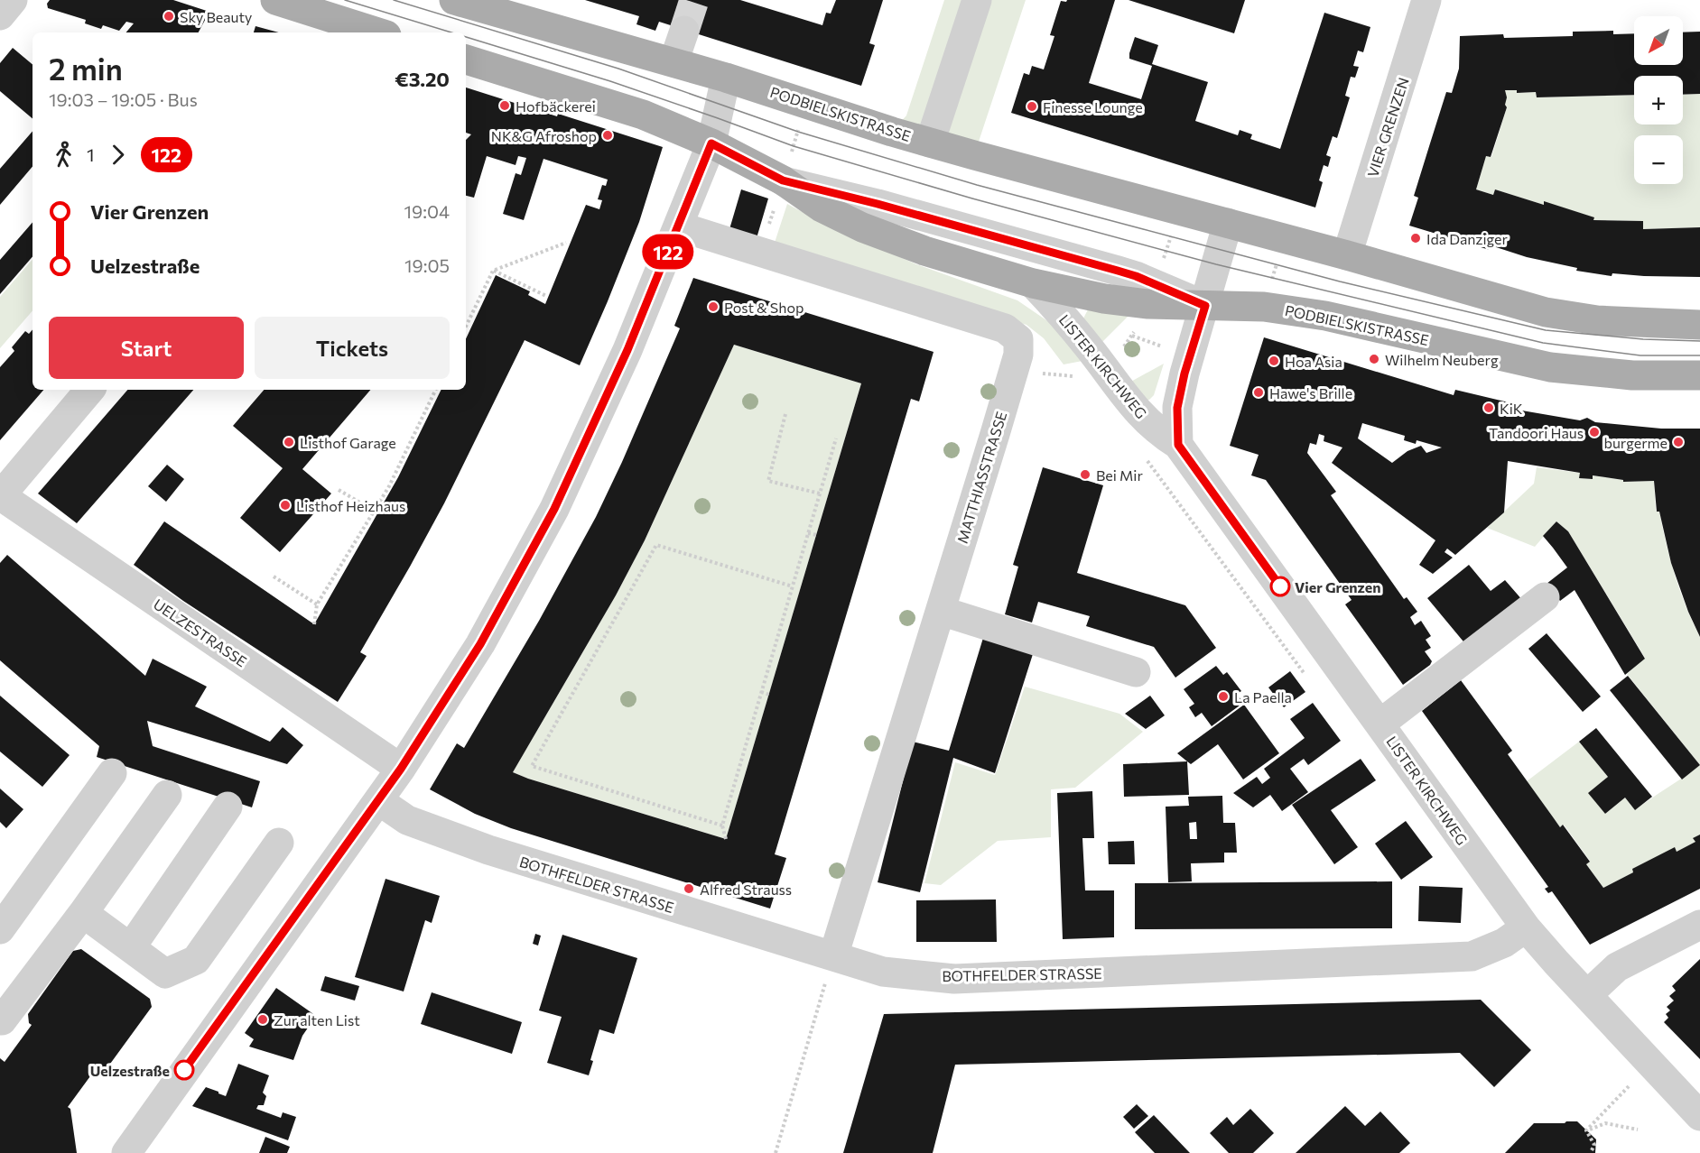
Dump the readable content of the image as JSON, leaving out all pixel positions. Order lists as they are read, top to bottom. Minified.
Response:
{"streets":{"main road":["PODBIELSKISTRASSE"],"street":["VIER GRENZEN","LISTER KIRCHWEG","MATTHIASSTRASSE","UELZESTRASSE","BOTHFELDER STRASSE"]},"crossings":[["PODBIELSKISTRASSE","VIER GRENZEN"],["PODBIELSKISTRASSE","LISTER KIRCHWEG"],["LISTER KIRCHWEG","BOTHFELDER STRASSE"],["MATTHIASSTRASSE","BOTHFELDER STRASSE"]],"places":["Sky Beauty","Hofbäckerei","Finesse Lounge","NK&G Afroshop","Ida Danziger","Post & Shop","Wilhelm Neuberg","Hoa Asia","Hawe's Brille","KiK","Tandoori Haus","Listhof Garage","burgerme","Bei Mir","Listhof Heizhaus","Vier Grenzen","La Paella","Alfred Strauss","Zur alten List","Uelzestraße"],"lines":["bus line 122"],"north":"bottom left","page":{"on_map":"122","map_buttons":["+","−"],"heading":["2 min","19:03 – 19:05 · Bus","€3.20"],"legs":["1","122"],"list":[{"name":"Vier Grenzen","value":"19:04"},{"name":"Uelzestraße","value":"19:05"}],"buttons":["Start","Tickets"]}}
